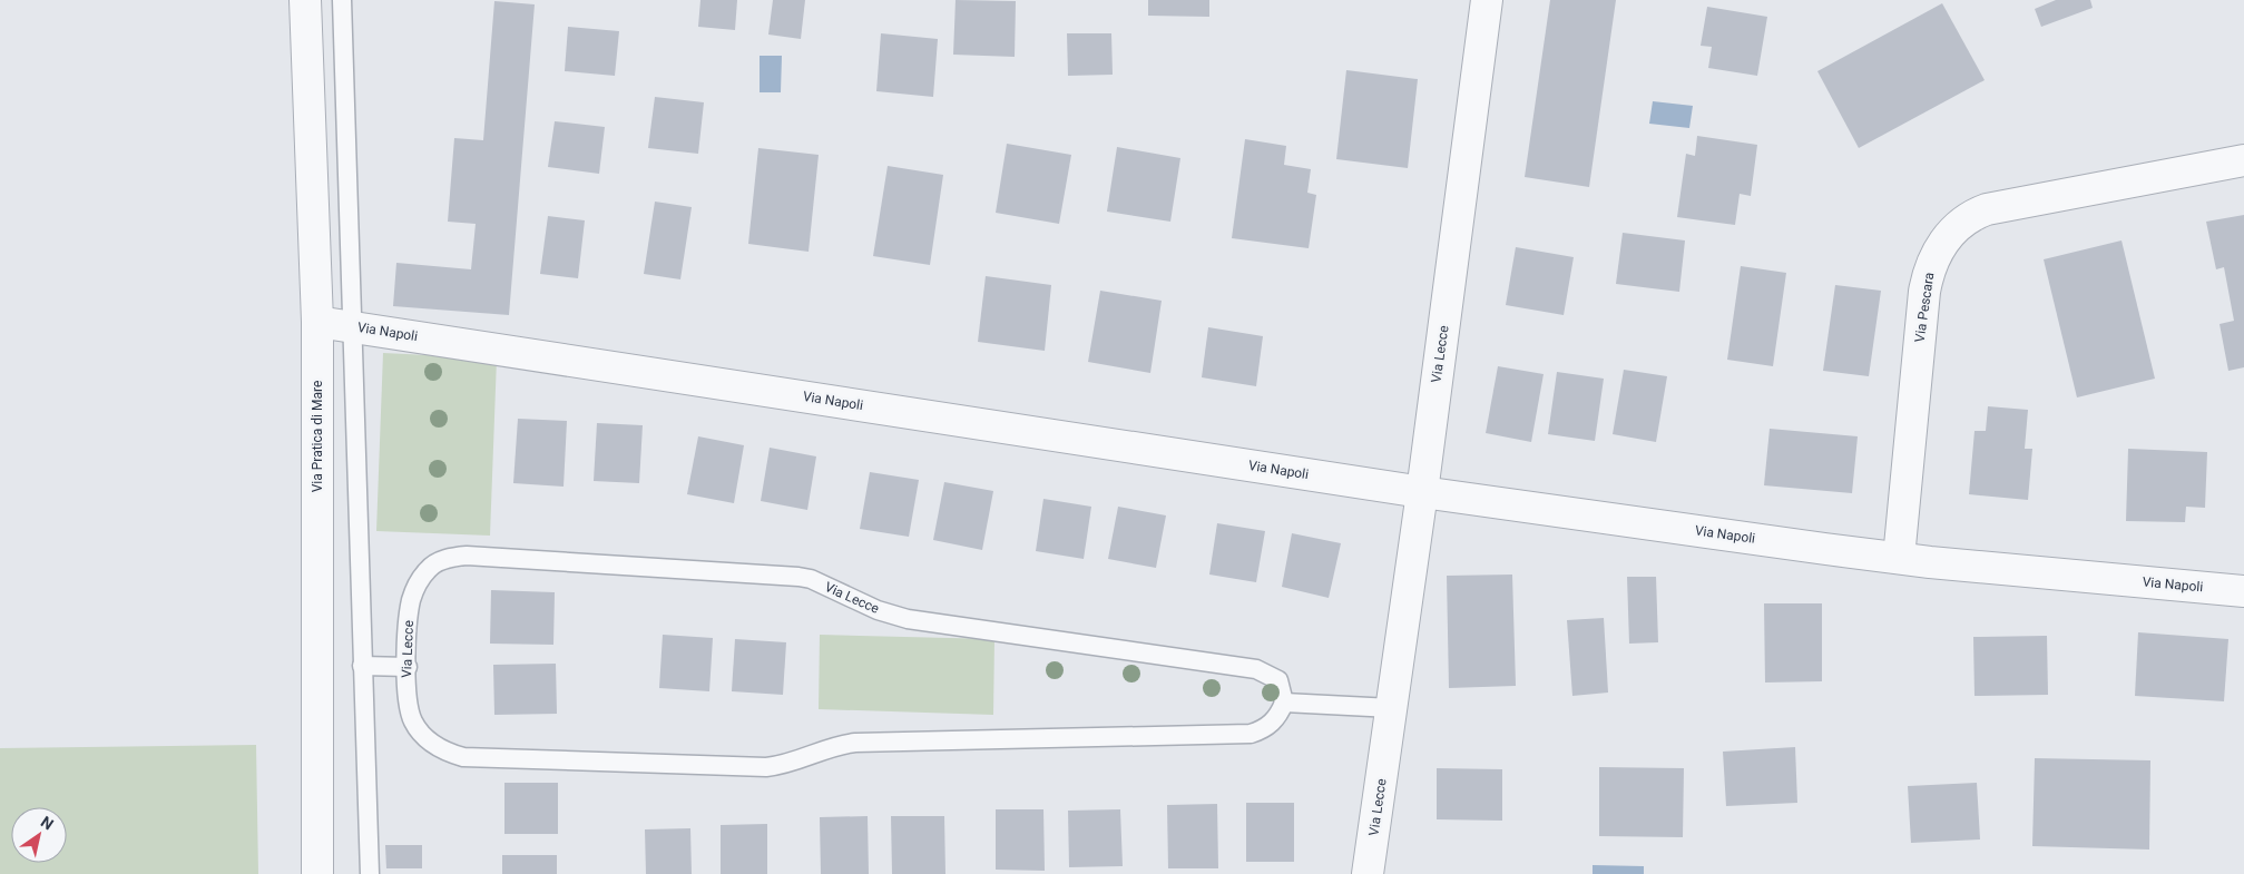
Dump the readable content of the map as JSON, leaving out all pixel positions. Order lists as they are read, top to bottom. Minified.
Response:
{"streets":{"street":["Via Pescara","Via Napoli","Via Lecce","Via Pratica di Mare"]},"crossings":[["Via Pescara","Via Napoli"],["Via Napoli","Via Lecce"],["Via Napoli","Via Pratica di Mare"]],"north":"top right"}
